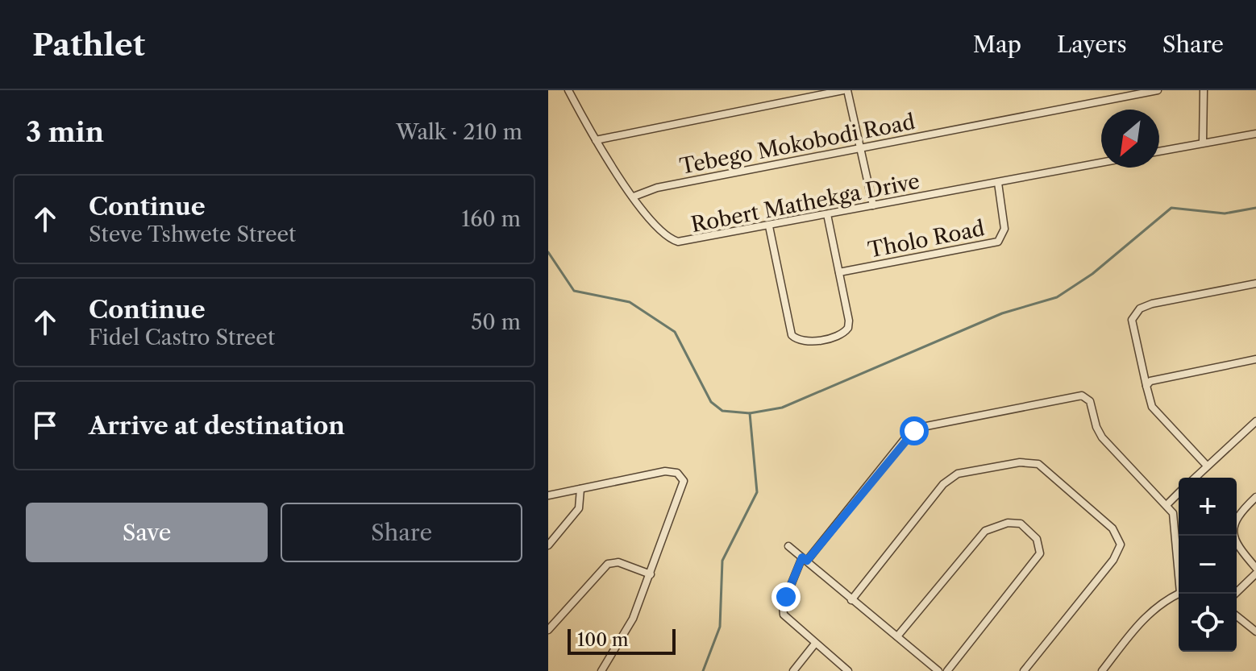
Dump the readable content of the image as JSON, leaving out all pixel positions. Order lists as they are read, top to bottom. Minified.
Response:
{"streets":{"street":["Tebego Mokobodi Road","Robert Mathekga Drive","Tholo Road"]},"crossings":[["Tebego Mokobodi Road","Robert Mathekga Drive"],["Robert Mathekga Drive","Tholo Road"]],"scale_bar":"100 m","north":"bottom left","page":{"header":"Pathlet","nav":["Map","Layers","Share"],"heading":["3 min","Walk · 210 m"],"list":[["Continue","Steve Tshwete Street","160 m"],["Continue","Fidel Castro Street","50 m"],"Arrive at destination"],"map_buttons":["+","−"],"buttons":["Save","Share"],"scale":"100 m"}}
